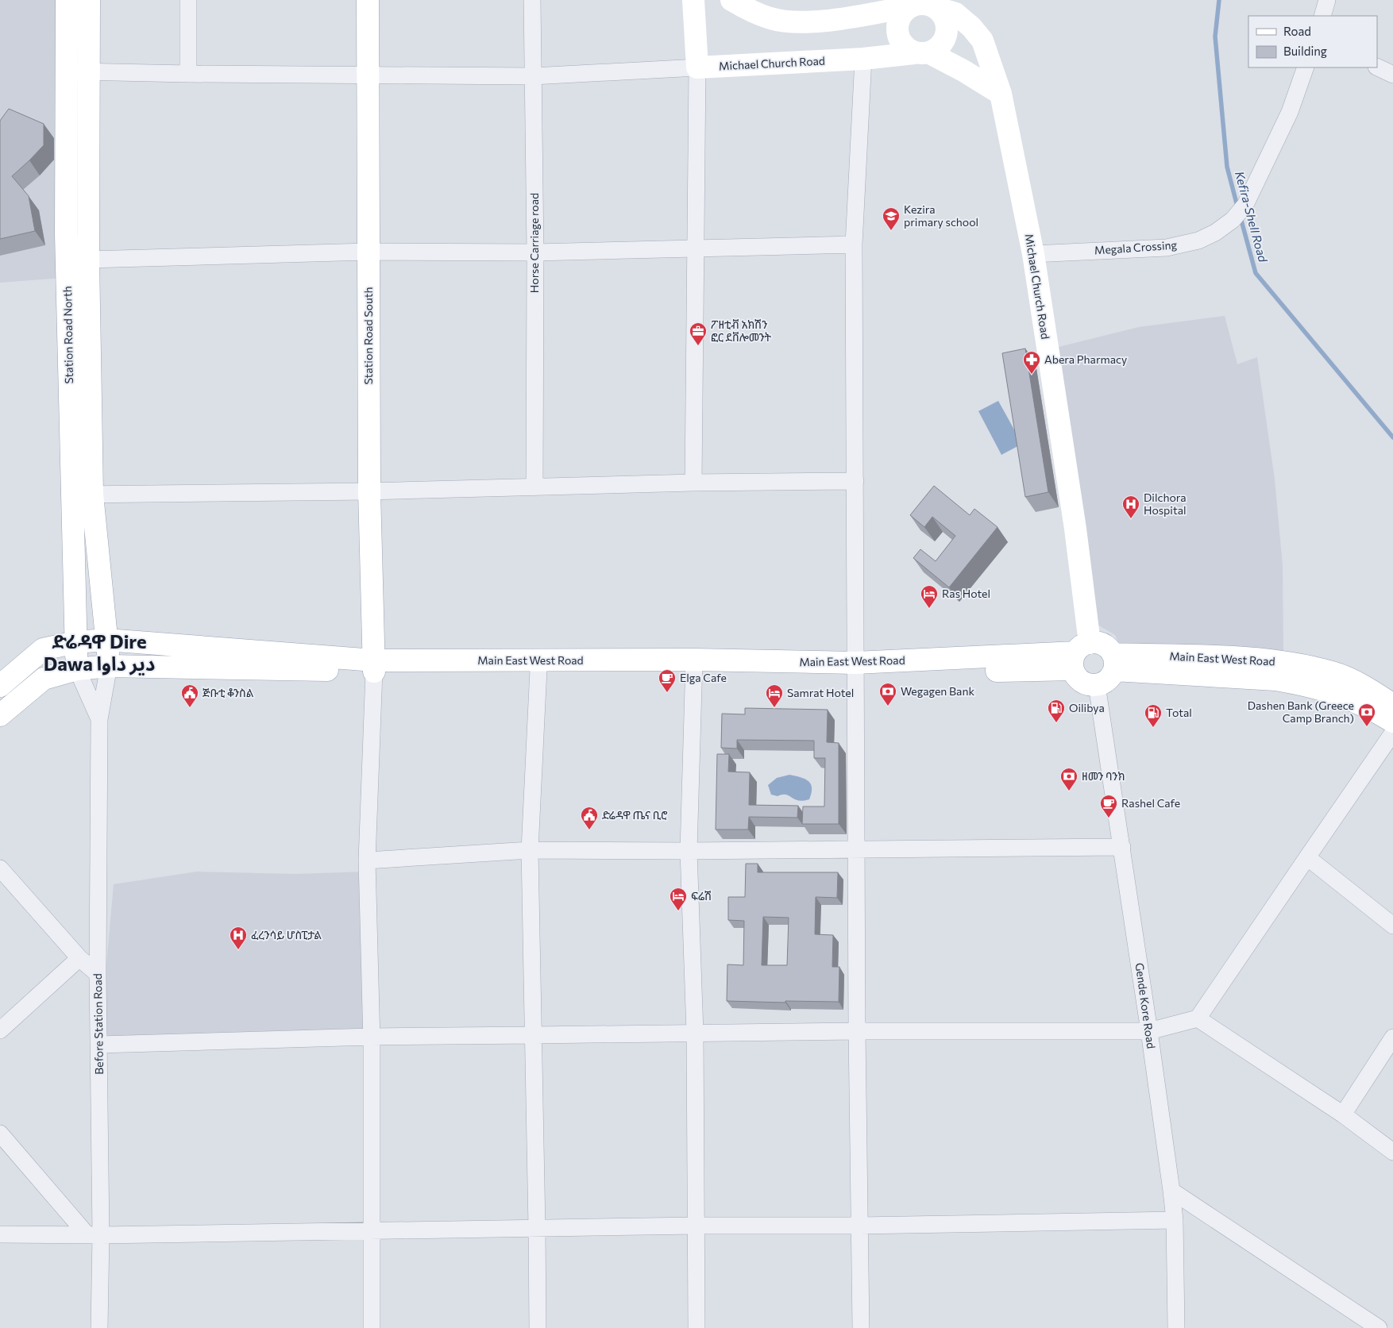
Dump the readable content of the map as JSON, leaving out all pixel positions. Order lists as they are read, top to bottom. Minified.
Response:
{"streets":{"main road":["Michael Church Road","Station Road North","Station Road South","Main East West Road"],"street":["Horse Carriage road","Megala Crossing","Gende Kore Road","Before Station Road"]},"crossings":[["Michael Church Road","Megala Crossing"],["Michael Church Road","Main East West Road"],["Michael Church Road","Gende Kore Road"],["Station Road North","Main East West Road"],["Station Road North","Before Station Road"],["Station Road South","Main East West Road"],["Main East West Road","Gende Kore Road"],["Main East West Road","Before Station Road"]],"districts":["ድሬዳዋ Dire Dawa دير داوا"],"water":["Kefira-Shell Road"],"places":{"school or university":["Kezira primary school"],"office":["ፖዘቲቭ አክሽን ፎር ደቨሎመንት"],"pharmacy":["Abera Pharmacy"],"hospital":["Dilchora Hospital","ፈረንሳይ ሆስፒታል"],"hotel":["Ras Hotel","Samrat Hotel","ፍሬሽ"],"cafe":["Elga Cafe","Rashel Cafe"],"bank":["Wegagen Bank","Dashen Bank (Greece Camp Branch)","ዘመን ባንክ"],"public building":["ጅቡቲ ቆንስል","ድሬዳዋ ጤና ቢሮ"],"fuel station":["Oilibya","Total"]},"legend":["Road","Building"]}
